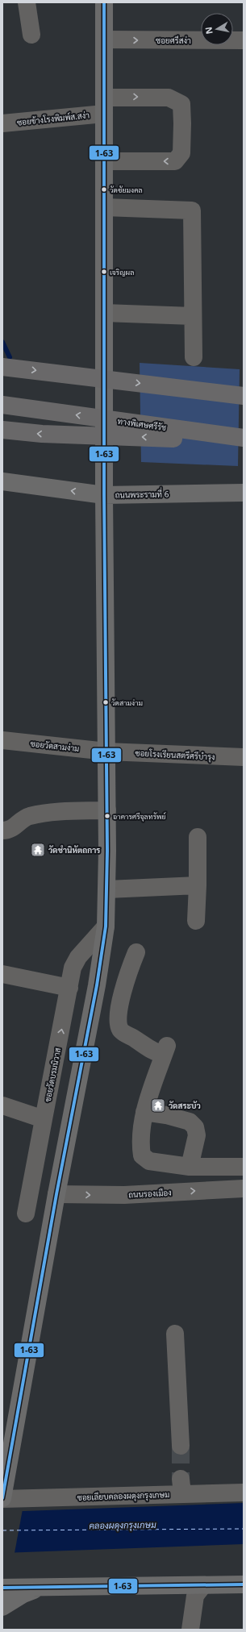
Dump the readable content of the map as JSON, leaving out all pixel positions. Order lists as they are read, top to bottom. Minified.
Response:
{"streets":{"highway":["ทางพิเศษศรีรัช"],"main road":["ถนนพระรามที่ 6"],"street":["ซอยศรีสง่า","ซอยข้างโรงพิมพ์ส.สง่า","ซอยวัดสามง่าม","ซอยโรงเรียนสตรีศรีบำรุง","ซอยวัดบรมนิวาส","ถนนรองเมือง","ซอยเลียบคลองผดุงกรุงเกษม"]},"crossings":[["ซอยวัดสามง่าม","ซอยโรงเรียนสตรีศรีบำรุง"]],"one_way":["ซอยศรีสง่า","ถนนพระรามที่ 6","ซอยวัดบรมนิวาส","ถนนรองเมือง"],"water":["คลองผดุงกรุงเกษม"],"places":{"other":["วัดชัยมงคล","เจริญผล","วัดสามง่าม","อาคารศรีจุลทรัพย์"],"temple":["วัดชำนิหัตถการ","วัดสระบัว"]},"lines":["transit line 1-63"],"north":"left"}
